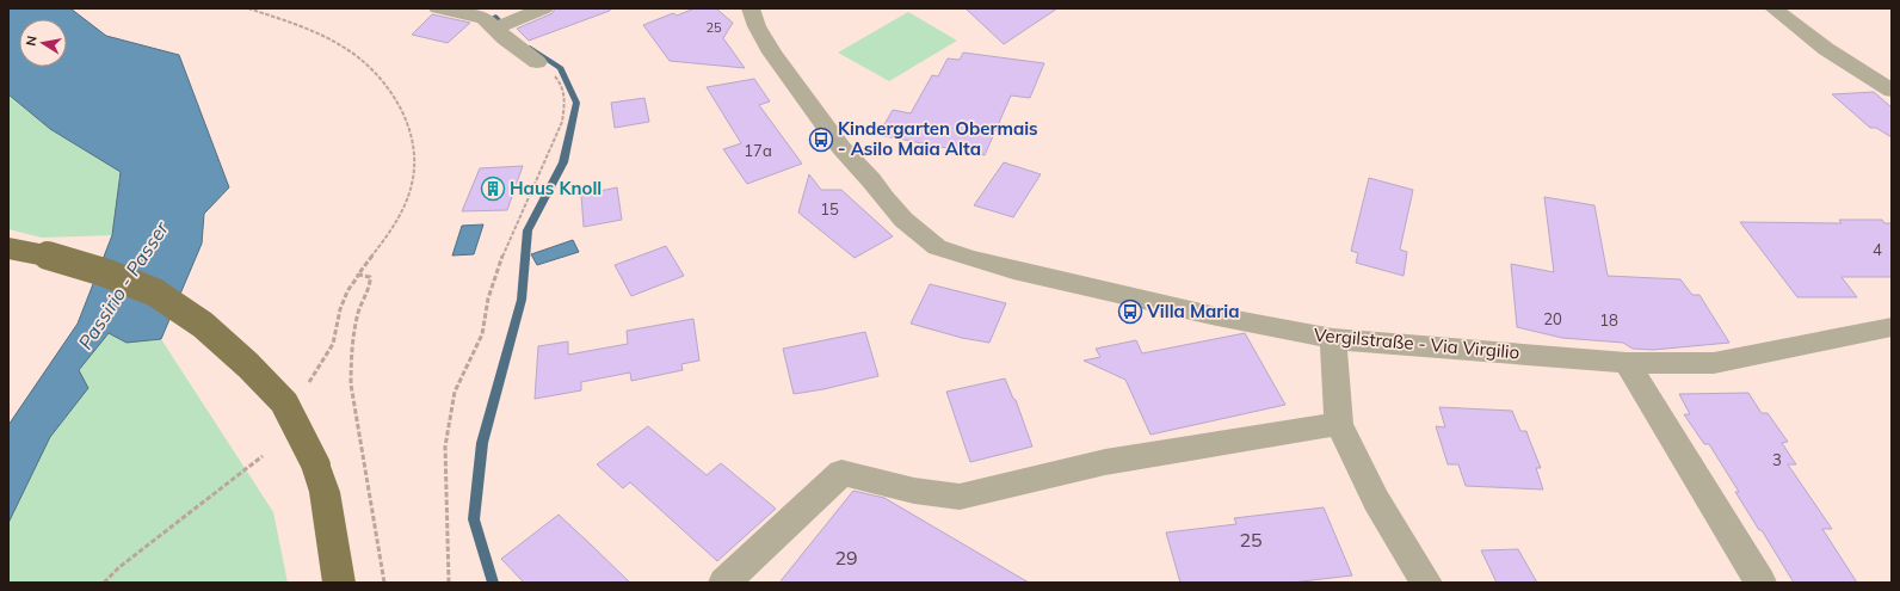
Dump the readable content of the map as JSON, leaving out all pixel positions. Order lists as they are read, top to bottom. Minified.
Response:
{"streets":{"street":["Vergilstraße - Via Virgilio"]},"water":["Passirio - Passer"],"places":{"bus stop":["Kindergarten Obermais - Asilo Maia Alta","Villa Maria"],"building":["Haus Knoll"]},"house_numbers":["25","17a","15","4","20","18","3","25","29"],"north":"left"}
